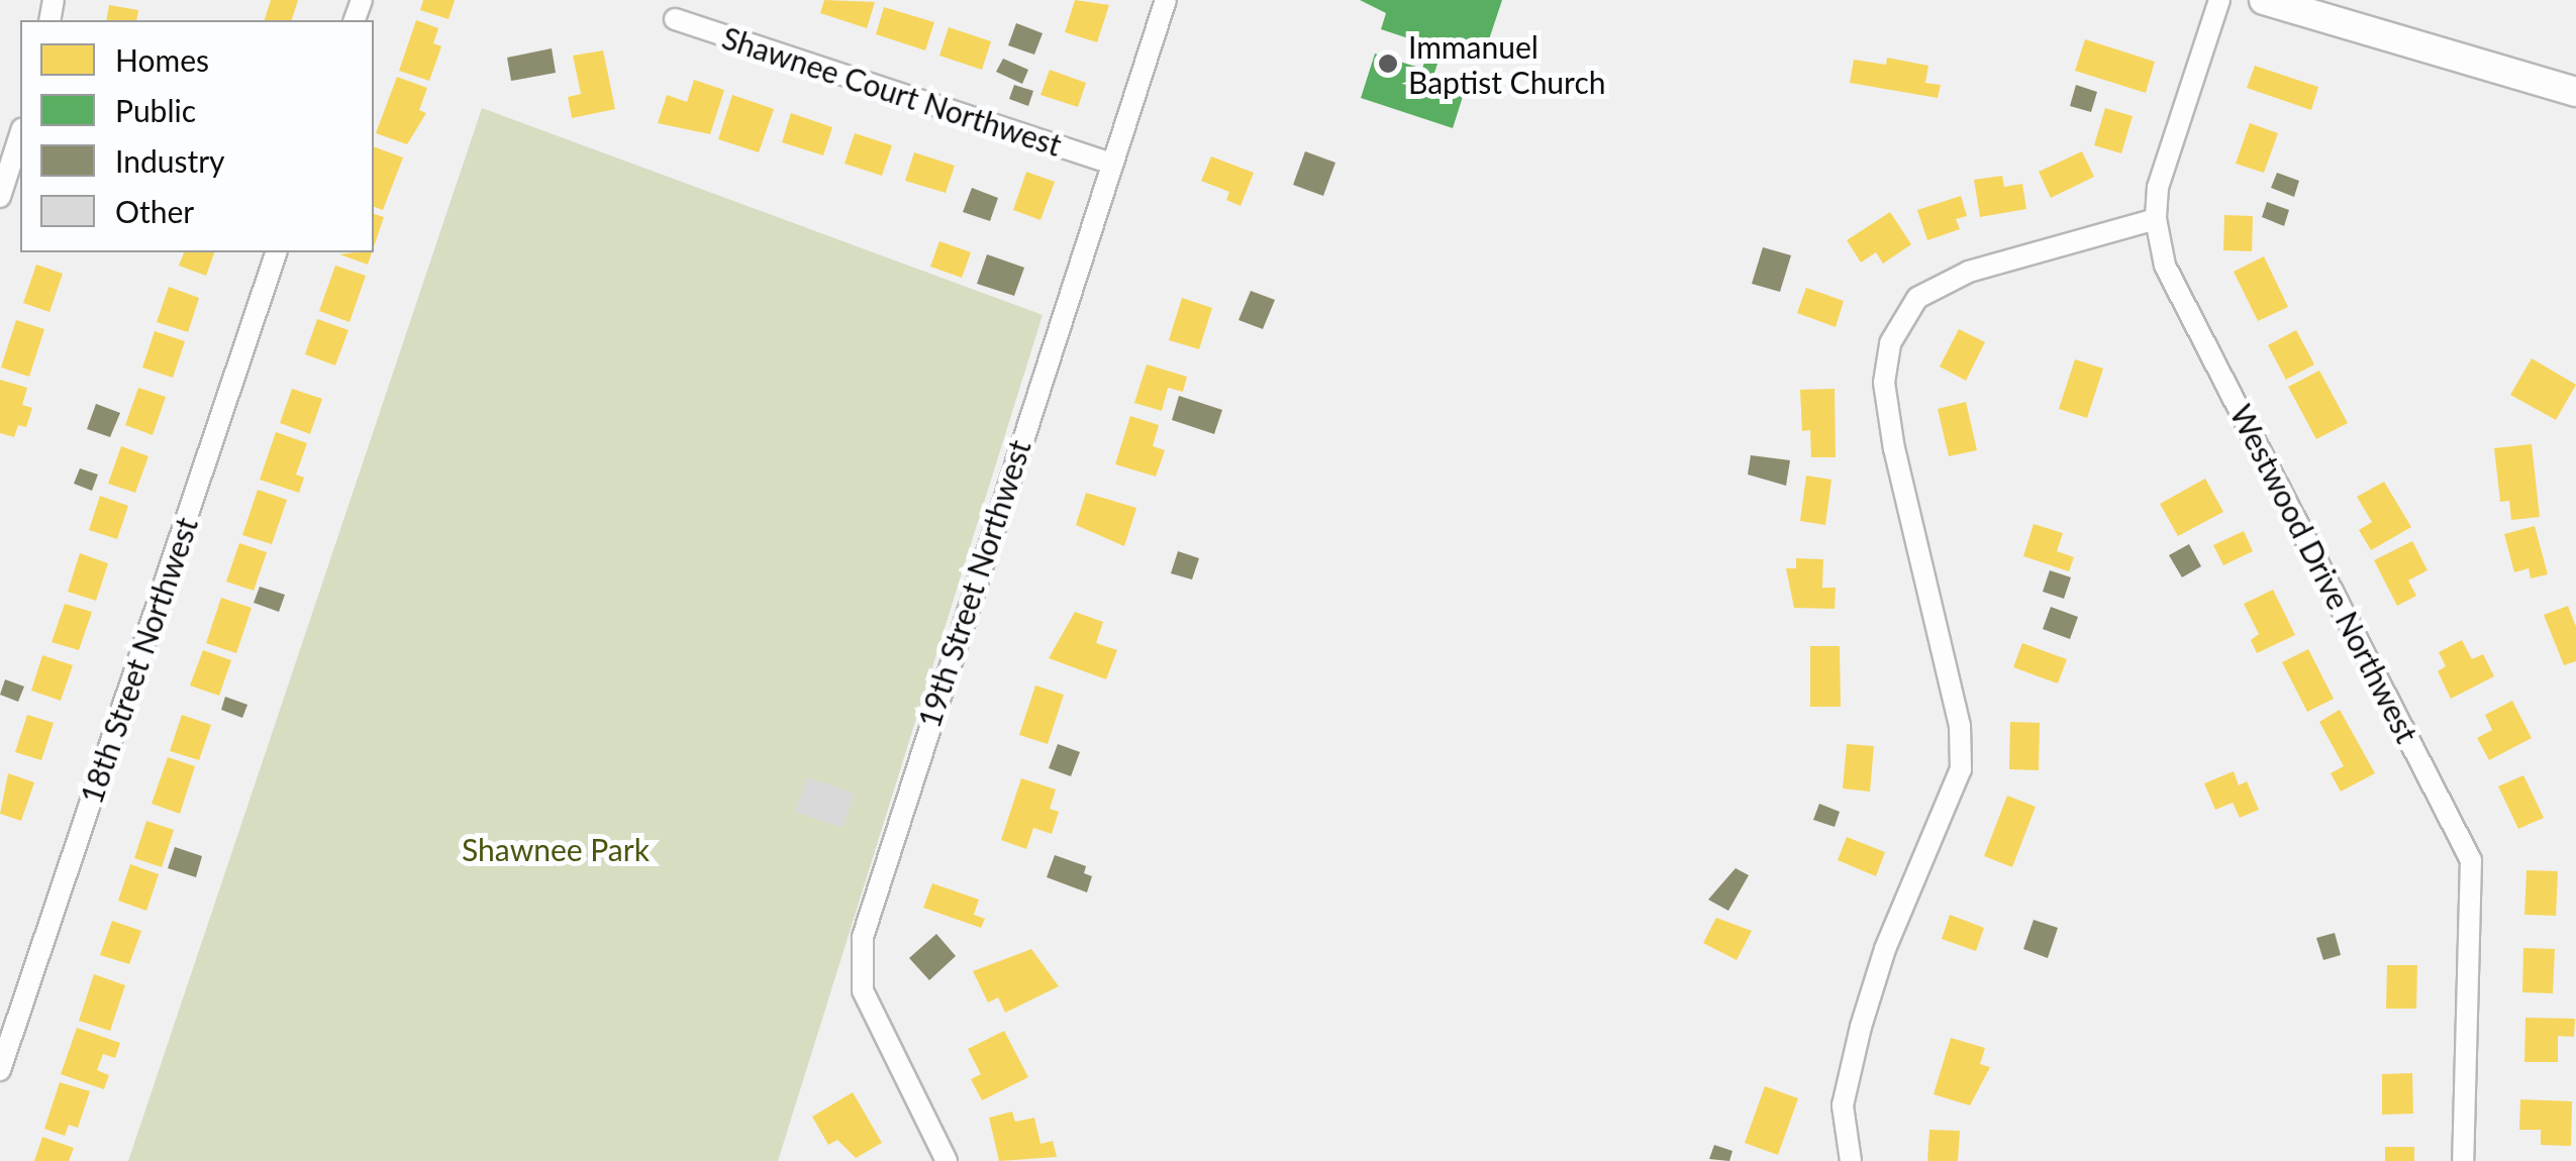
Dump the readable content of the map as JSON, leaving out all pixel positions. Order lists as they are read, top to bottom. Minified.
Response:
{"streets":{"street":["Shawnee Court Northwest","Westwood Drive Northwest","19th Street Northwest","18th Street Northwest"]},"crossings":[["Shawnee Court Northwest","19th Street Northwest"]],"parks":["Shawnee Park"],"places":["Immanuel Baptist Church"],"legend":["Homes","Public","Industry","Other"]}
